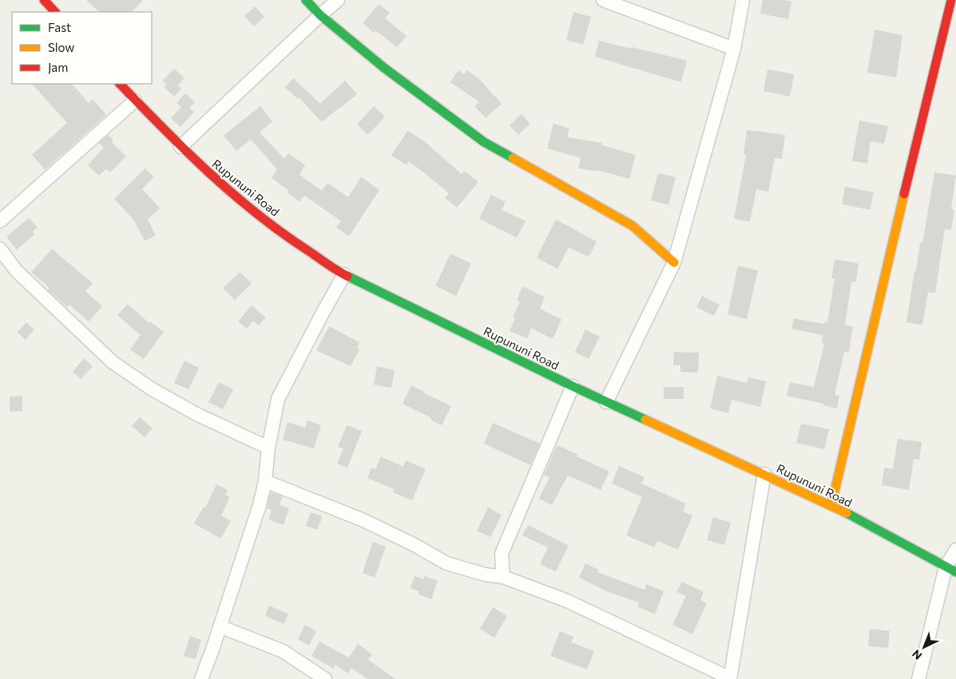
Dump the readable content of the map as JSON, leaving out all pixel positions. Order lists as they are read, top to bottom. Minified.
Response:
{"streets":{"main road":["Rupununi Road"]},"legend":["Fast","Slow","Jam"],"north":"bottom left"}
